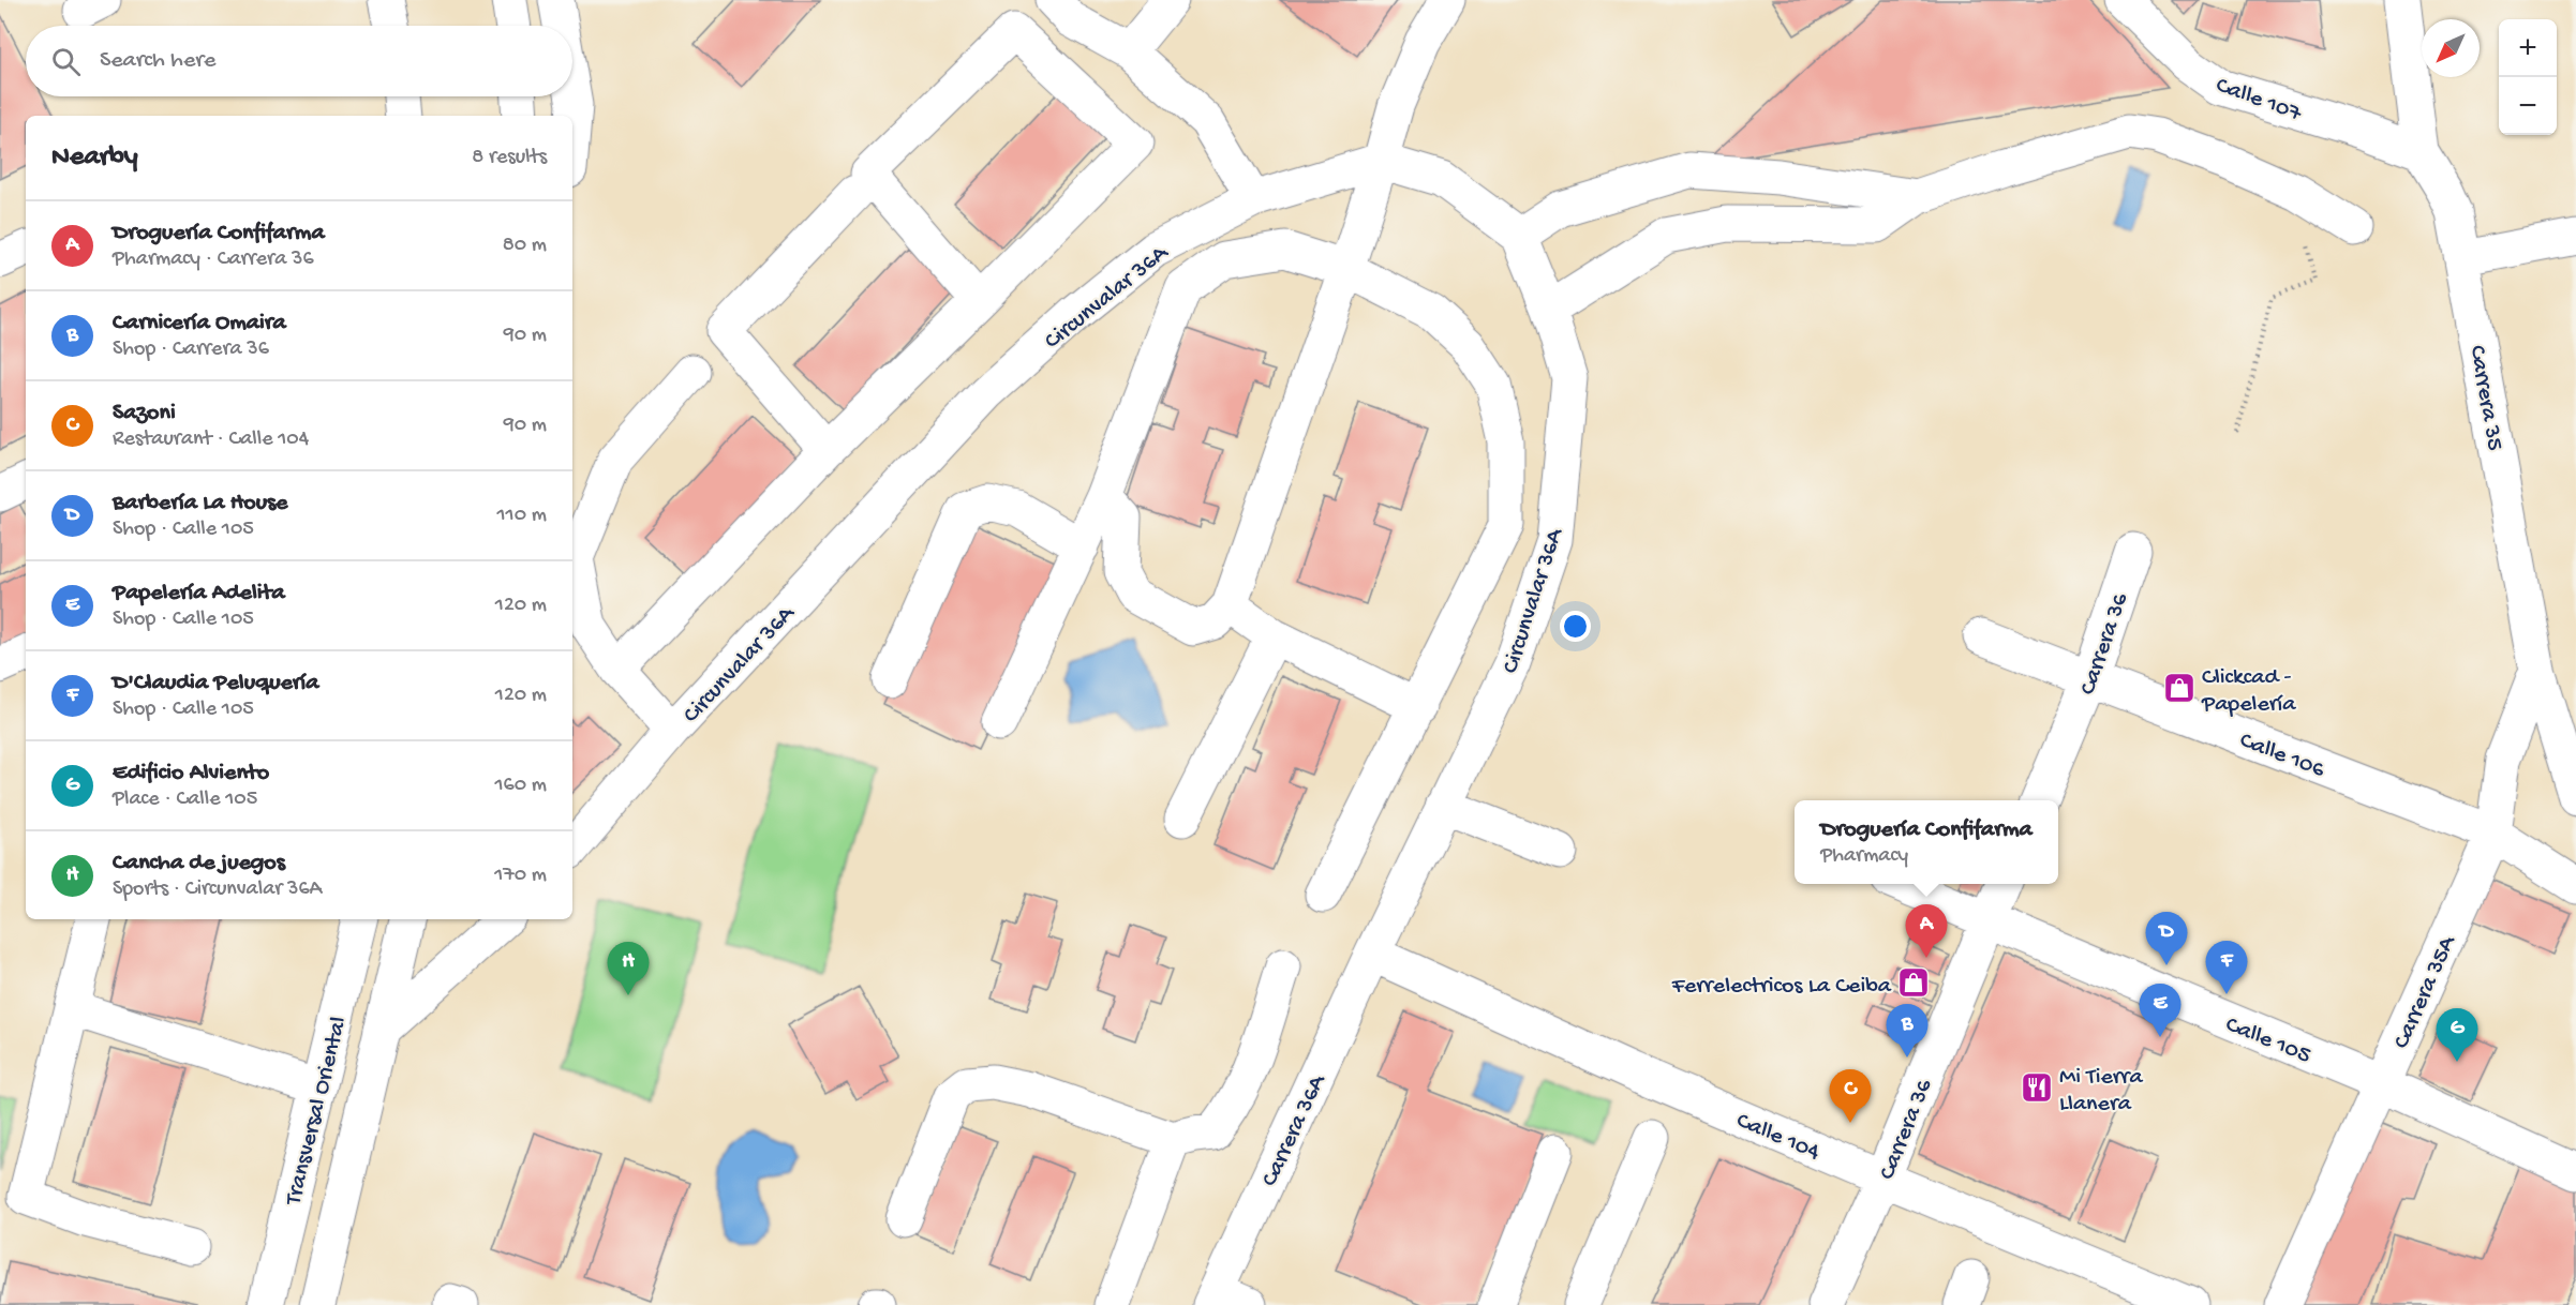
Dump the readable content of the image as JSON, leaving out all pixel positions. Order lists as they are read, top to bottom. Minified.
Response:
{"streets":{"street":["Calle 107","Circunvalar 36A","Carrera 35","Carrera 36","Calle 106","Carrera 35A","Calle 105","Transversal Oriental","Carrera 36A","Calle 104"]},"crossings":[["Calle 107","Carrera 35"],["Circunvalar 36A","Carrera 36A"],["Circunvalar 36A","Calle 104"],["Carrera 35","Carrera 35A"],["Carrera 36","Calle 106"],["Carrera 36","Calle 105"],["Carrera 36","Calle 104"],["Calle 106","Carrera 35A"],["Carrera 35A","Calle 105"],["Carrera 36A","Calle 104"]],"places":{"shop":["Clickcad - Papelería","Ferrelectricos La Ceiba"],"restaurant":["Mi Tierra Llanera"]},"north":"bottom left","page":{"map_buttons":["+","−"],"search":"Search here","heading":["Nearby","8 results"],"list":[{"mark":"A","name":"Droguería Confifarma","note":"Pharmacy · Carrera 36","value":"80 m"},{"mark":"B","name":"Carnicería Omaira","note":"Shop · Carrera 36","value":"90 m"},{"mark":"C","name":"Sazoni","note":"Restaurant · Calle 104","value":"90 m"},{"mark":"D","name":"Barbería La House","note":"Shop · Calle 105","value":"110 m"},{"mark":"E","name":"Papelería Adelita","note":"Shop · Calle 105","value":"120 m"},{"mark":"F","name":"D'Claudia Peluquería","note":"Shop · Calle 105","value":"120 m"},{"mark":"G","name":"Edificio Alviento","note":"Place · Calle 105","value":"160 m"},{"mark":"H","name":"Cancha de juegos","note":"Sports · Circunvalar 36A","value":"170 m"}],"popup":["Droguería Confifarma","Pharmacy"],"pins":["A","D","F","H","E","B","G","C"]}}
